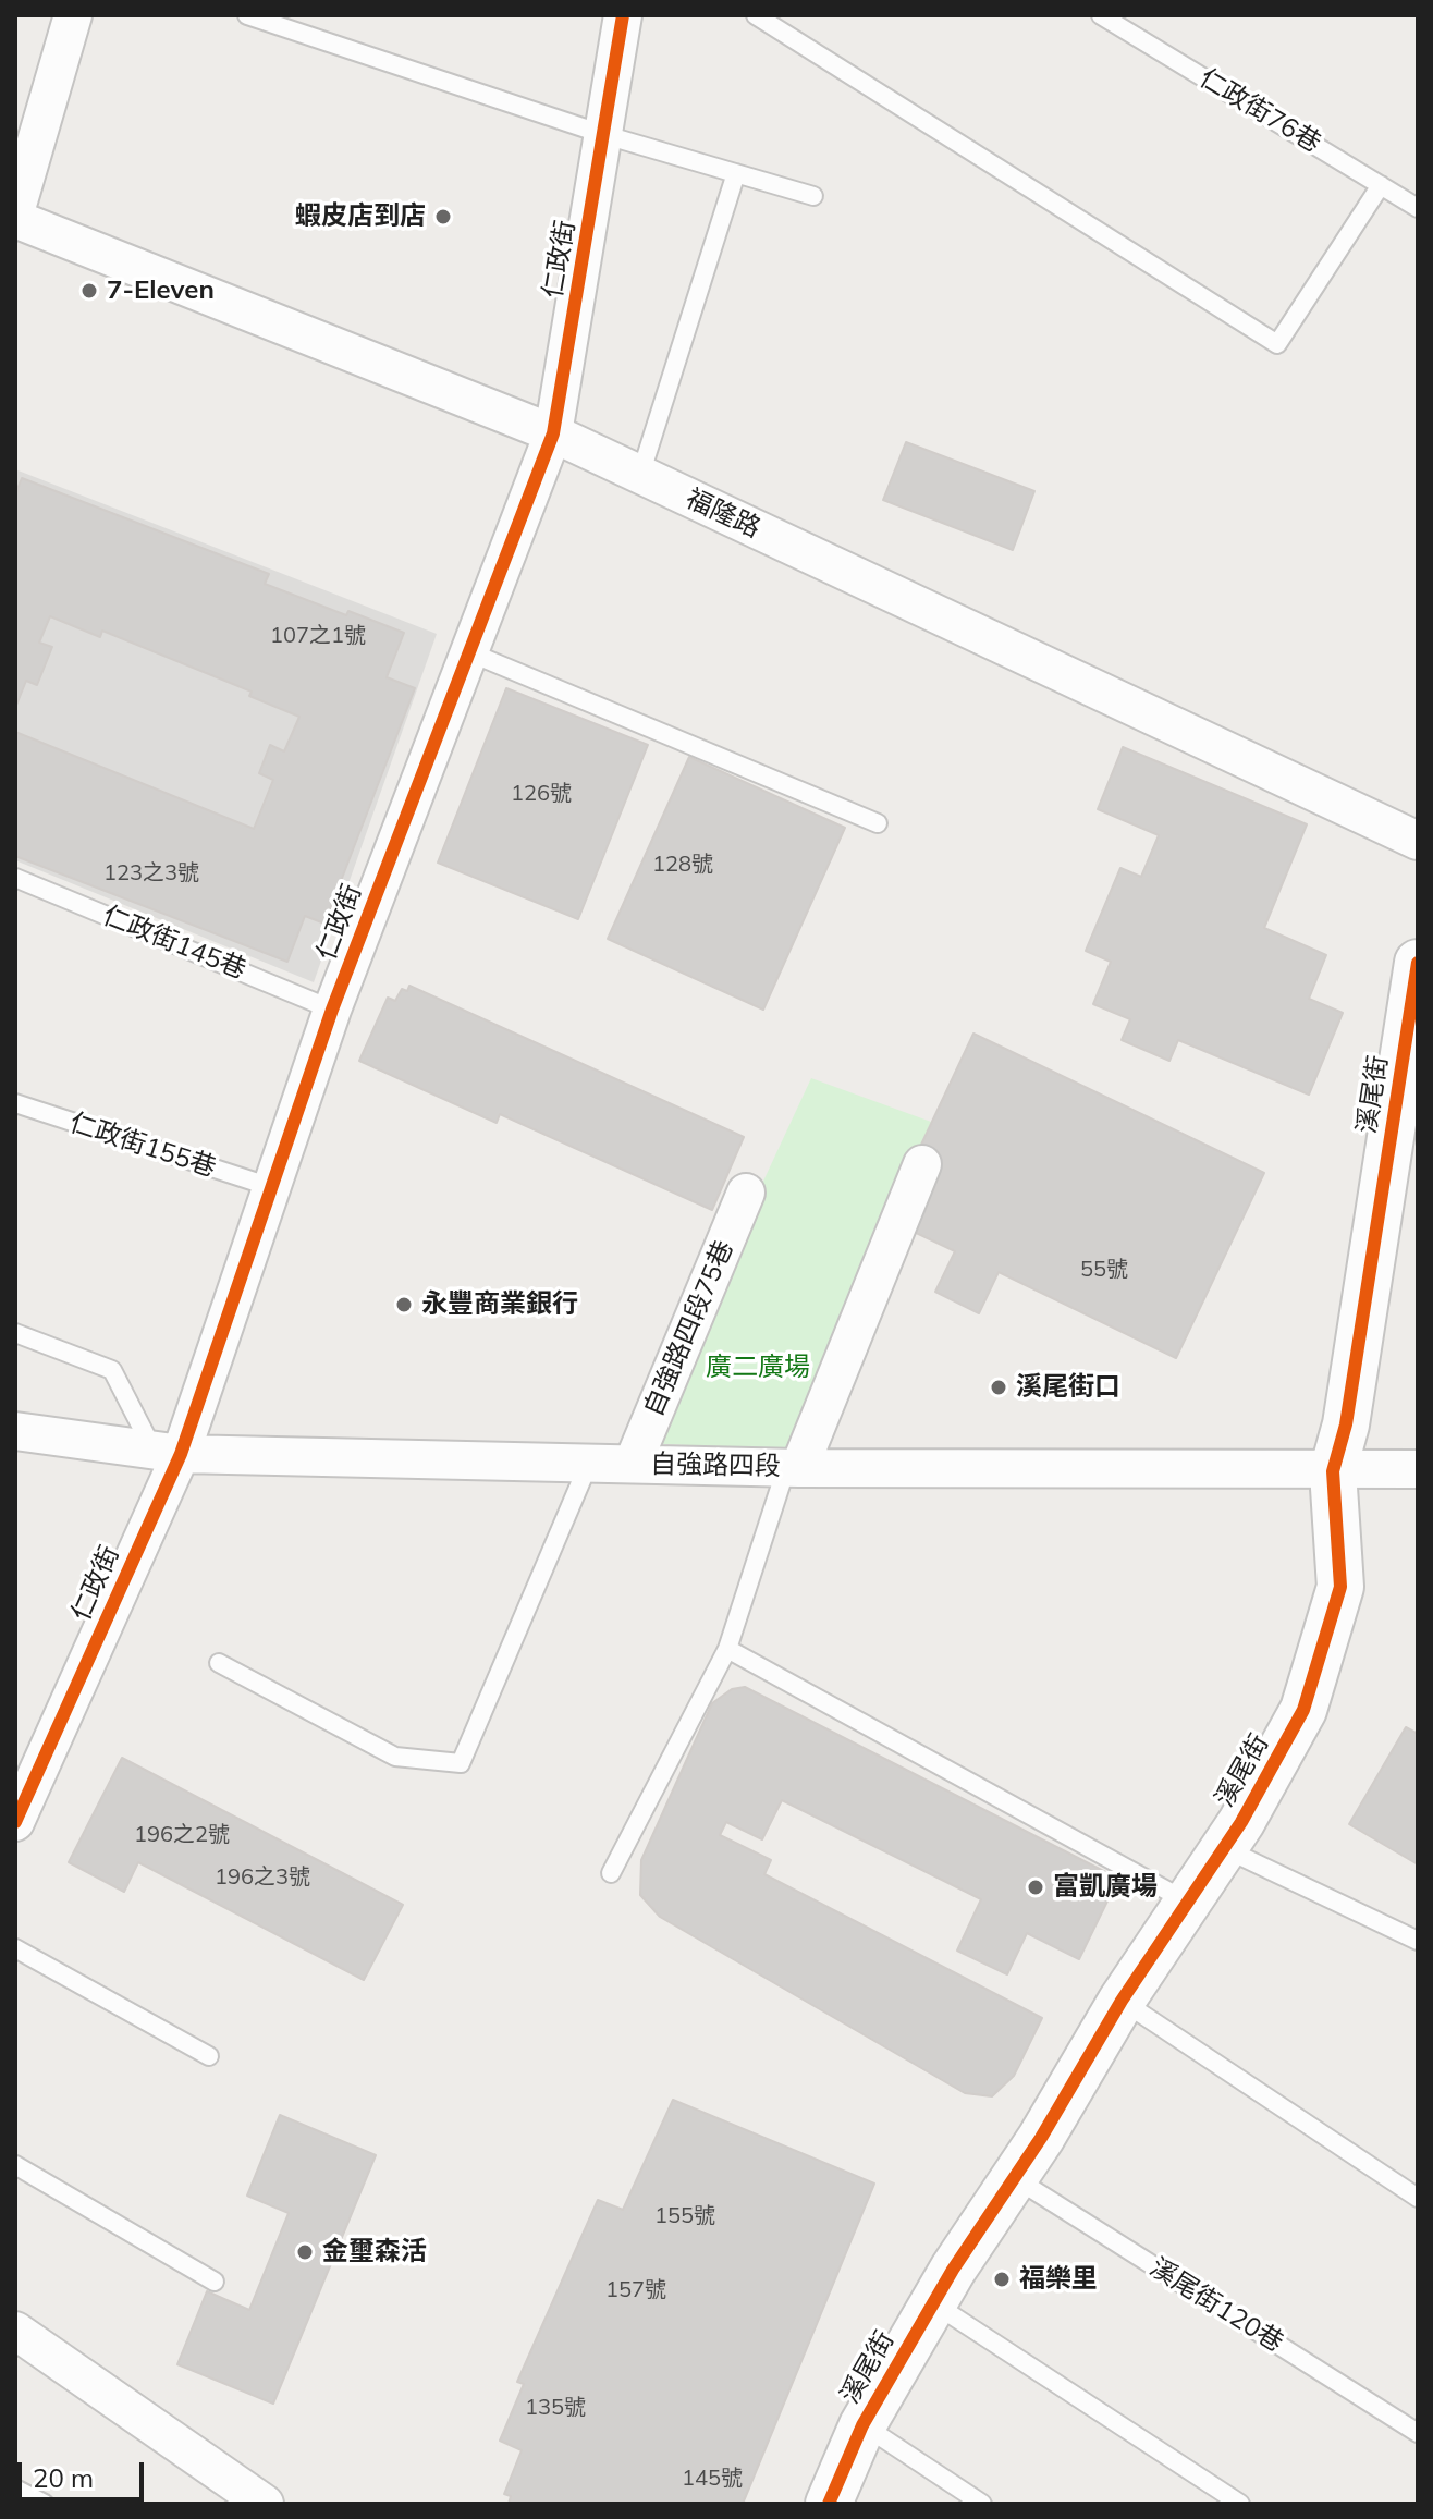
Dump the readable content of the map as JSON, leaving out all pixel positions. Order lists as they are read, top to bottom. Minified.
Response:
{"streets":{"street":["仁政街","福隆路","溪尾街","自強路四段75巷","自強路四段"],"lane":["仁政街76巷","仁政街145巷","仁政街155巷","溪尾街120巷"]},"crossings":[["仁政街","福隆路"],["仁政街","仁政街145巷"],["仁政街","仁政街155巷"],["仁政街","自強路四段"],["溪尾街","自強路四段"],["溪尾街","溪尾街120巷"],["自強路四段75巷","自強路四段"]],"parks":["廣二廣場"],"places":["蝦皮店到店","7-Eleven","永豐商業銀行","溪尾街口","富凱廣場","金璽森活","福樂里"],"house_numbers":["107之1號","126號","128號","123之3號","55號","196之2號","196之3號","155號","157號","135號","145號"],"scale_bar":"20 m"}
